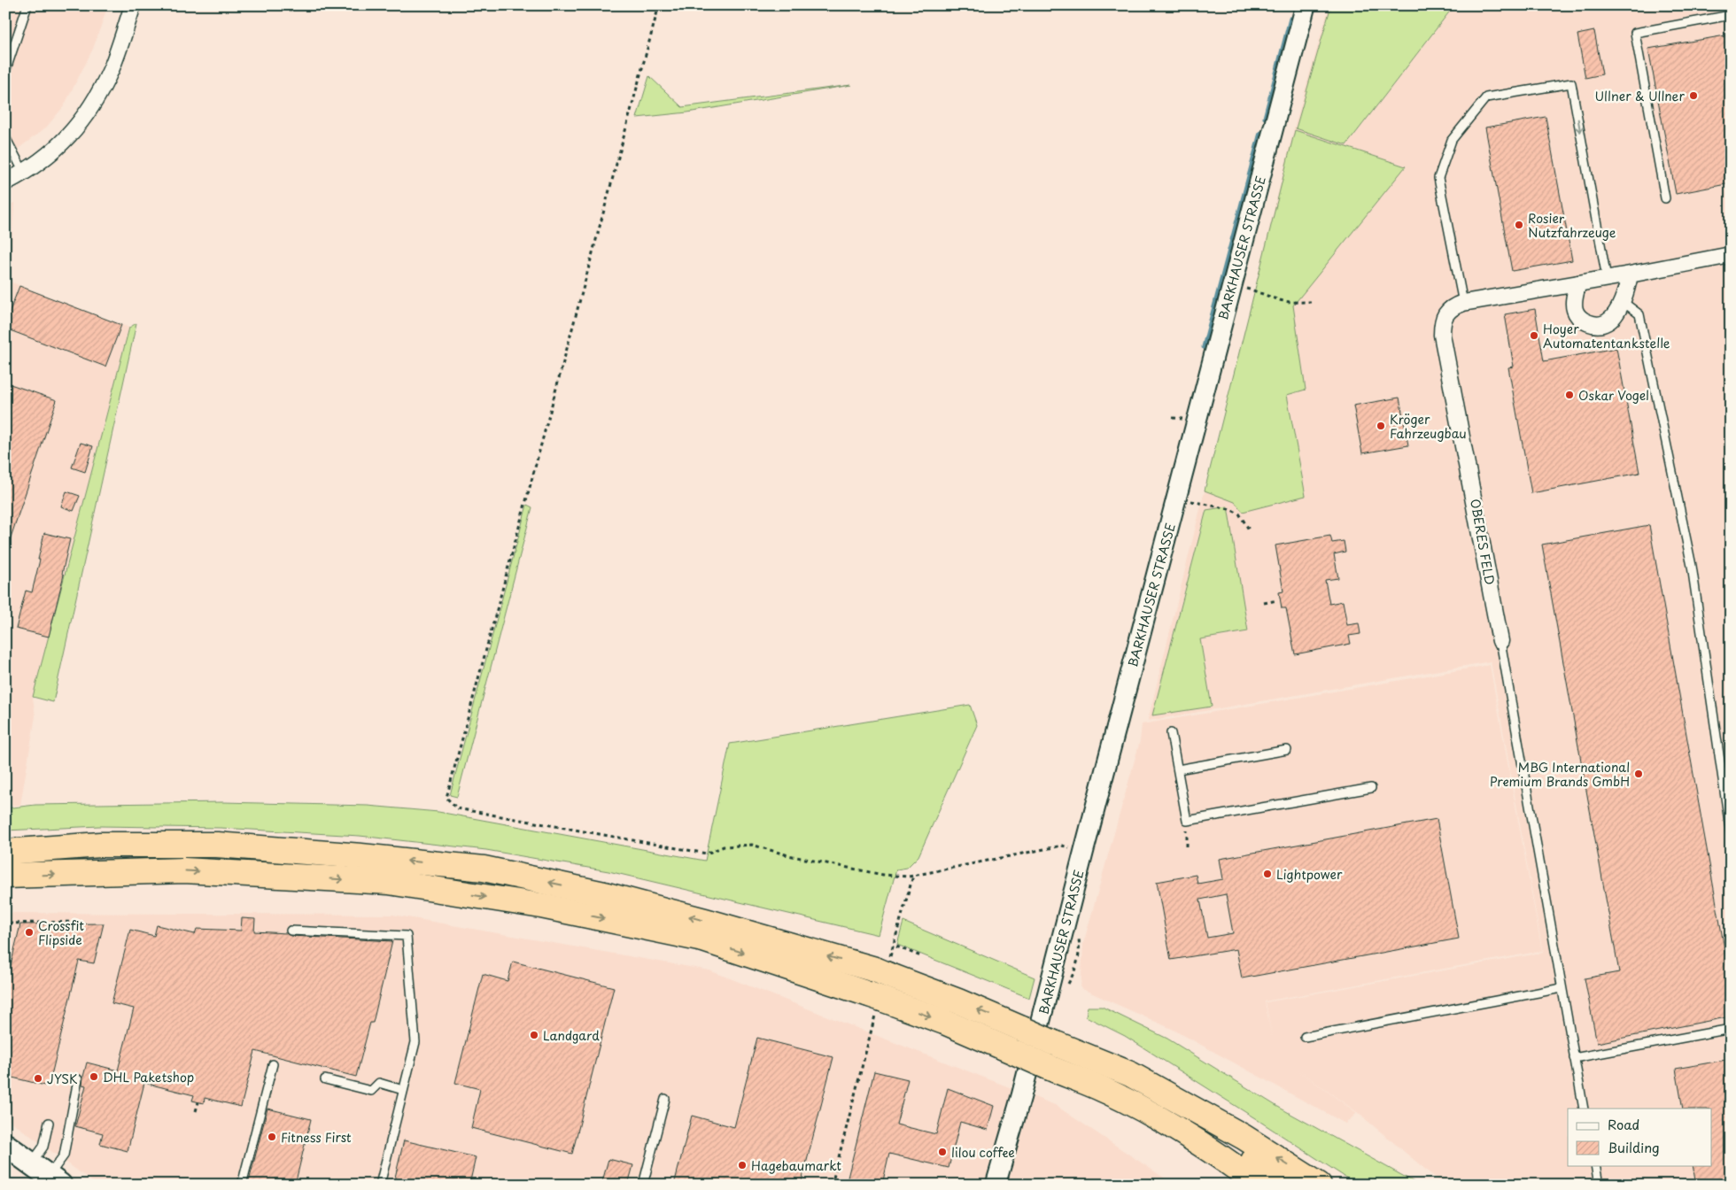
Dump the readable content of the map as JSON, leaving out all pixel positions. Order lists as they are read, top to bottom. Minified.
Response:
{"streets":{"street":["BARKHAUSER STRASSE","OBERES FELD"]},"places":["Ullner & Ullner","Rosier Nutzfahrzeuge","Hoyer Automatentankstelle","Oskar Vogel","Kröger Fahrzeugbau","MBG International Premium Brands GmbH","Lightpower","Crossfit Flipside","Landgard","DHL Paketshop","JYSK","Fitness First","lilou coffee","Hagebaumarkt"],"legend":["Road","Building"]}
